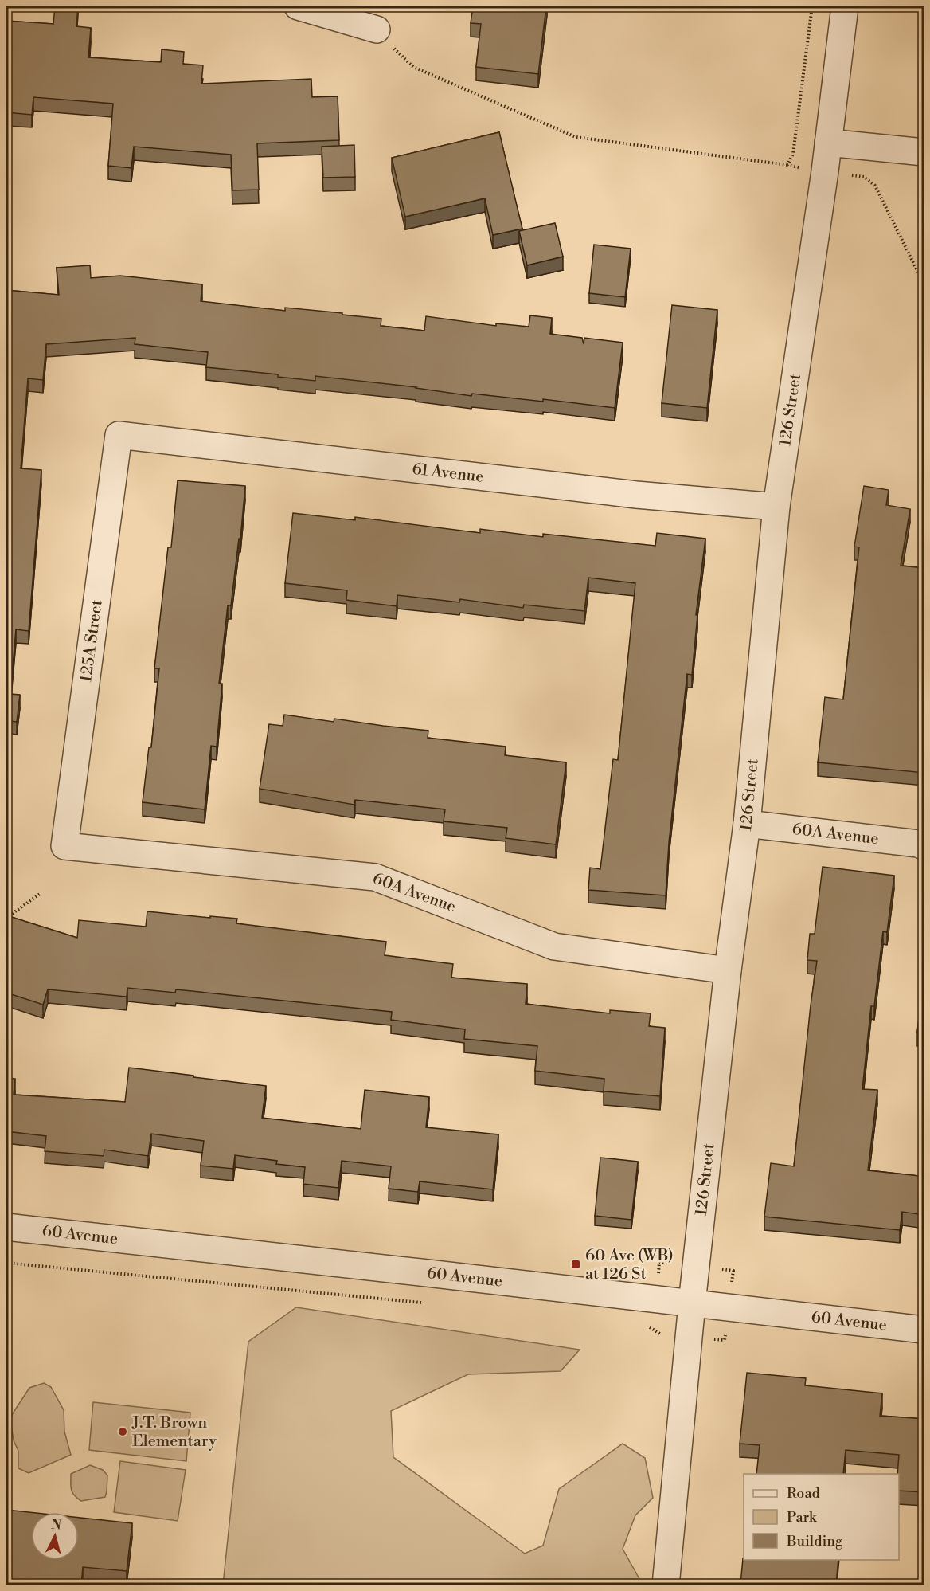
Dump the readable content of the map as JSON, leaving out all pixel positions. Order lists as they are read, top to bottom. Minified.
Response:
{"streets":{"street":["126 Street","61 Avenue","125A Street","60A Avenue","60 Avenue"]},"crossings":[["126 Street","61 Avenue"],["126 Street","60A Avenue"],["126 Street","60 Avenue"],["61 Avenue","125A Street"],["125A Street","60A Avenue"]],"places":{"transit":["60 Ave (WB) at 126 St"],"other":["J.T. Brown Elementary"]},"legend":["Road","Park","Building"],"north":"top"}
